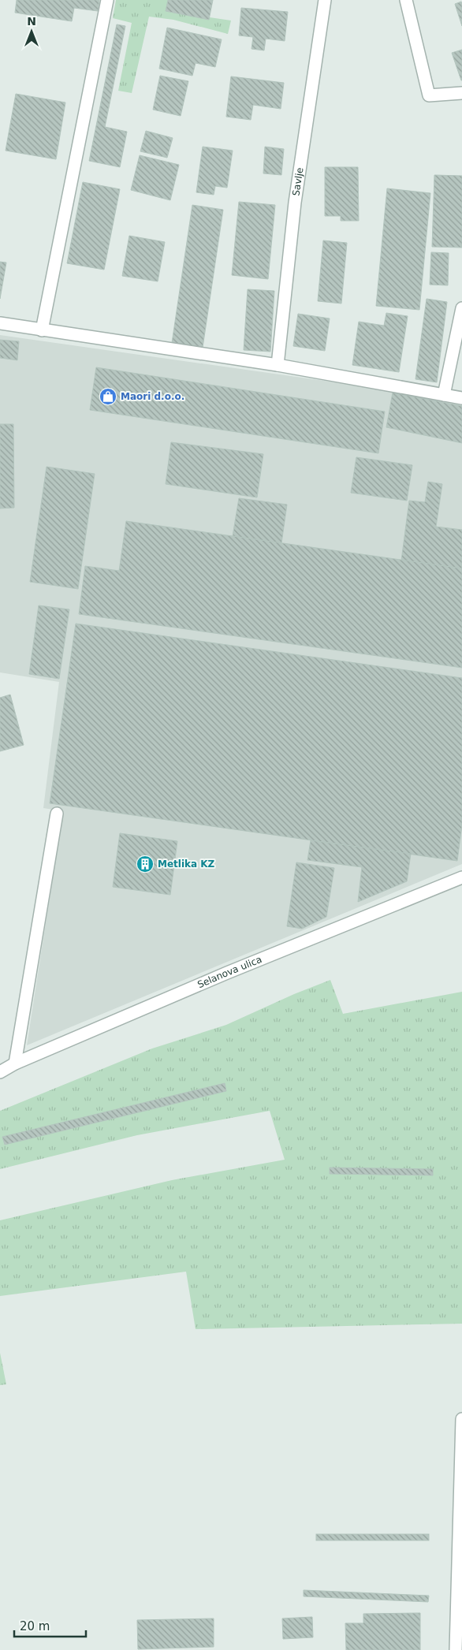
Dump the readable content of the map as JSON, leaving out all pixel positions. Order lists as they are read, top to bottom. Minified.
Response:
{"streets":{"street":["Savlje","Selanova ulica"]},"places":{"shop":["Maori d.o.o."],"building":["Metlika KZ"]},"scale_bar":"20 m","north":"top"}
